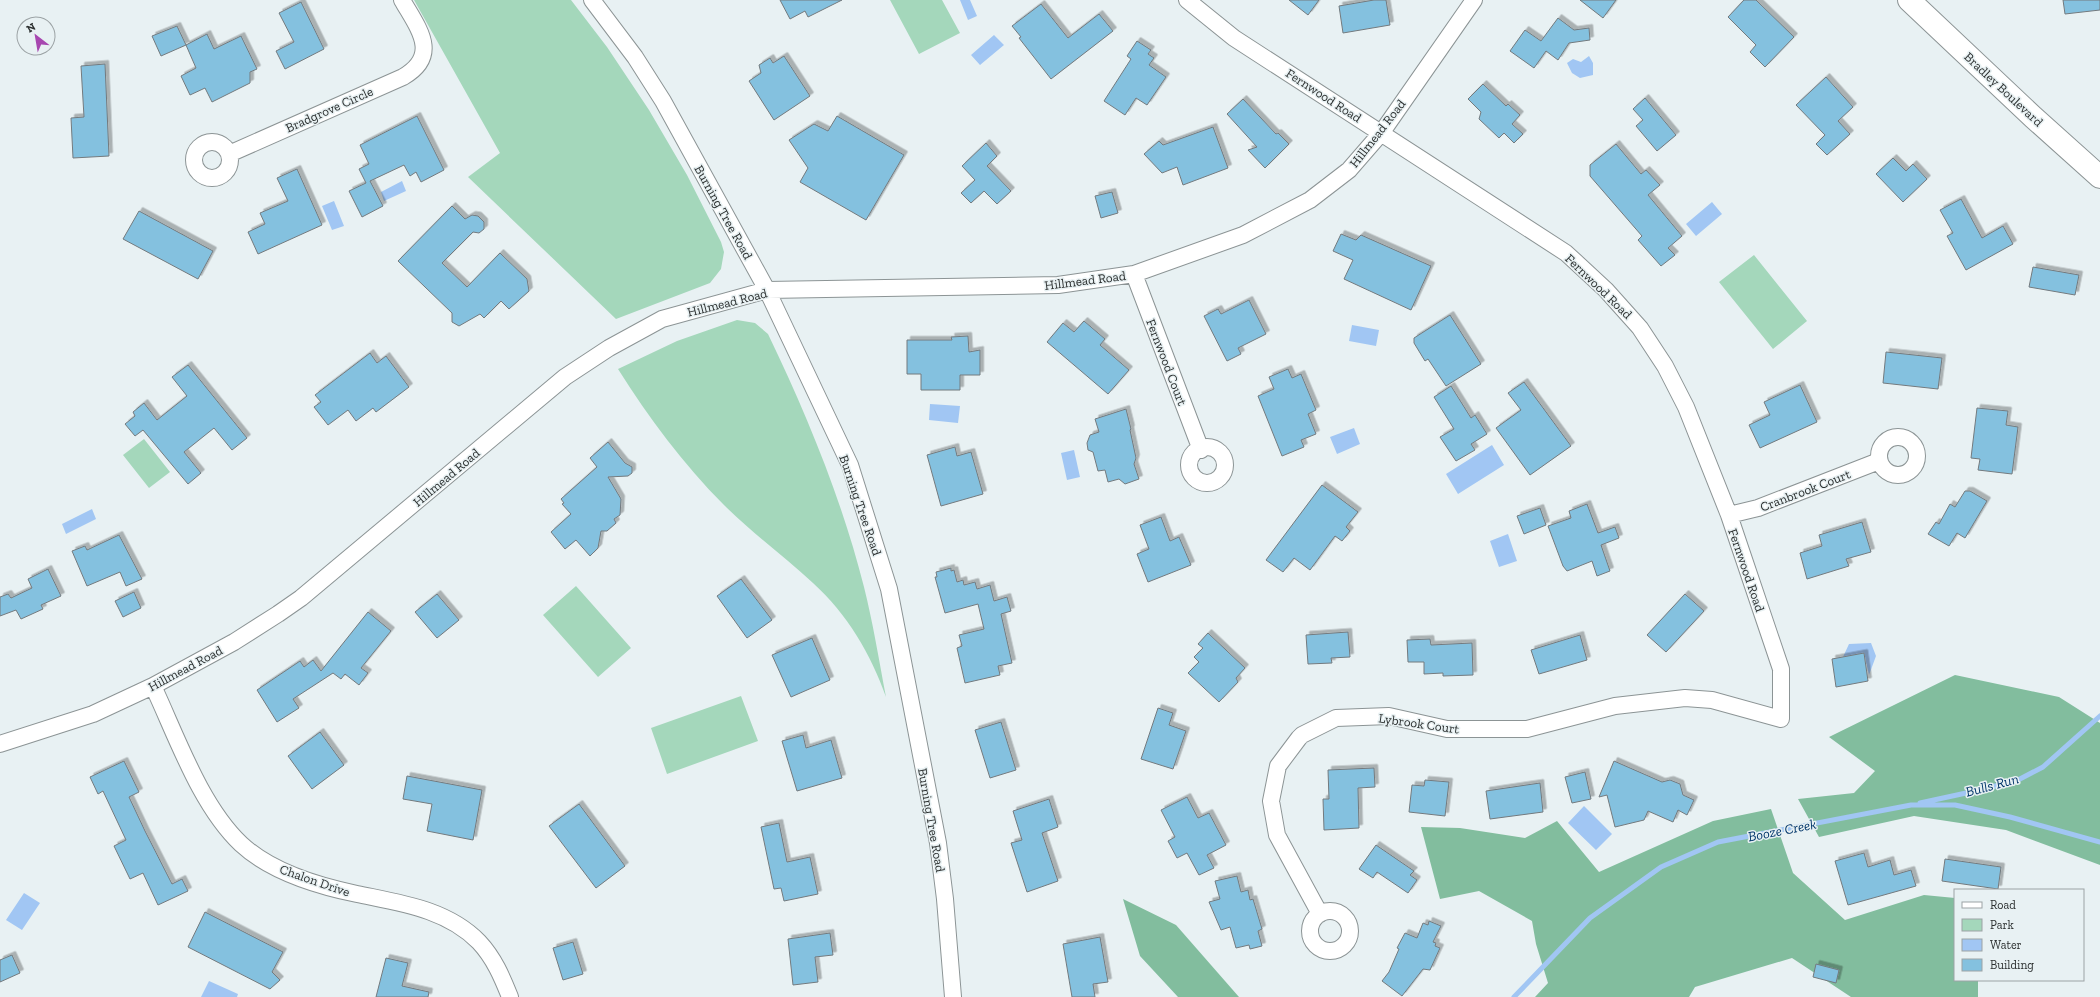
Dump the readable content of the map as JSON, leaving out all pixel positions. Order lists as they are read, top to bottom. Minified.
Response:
{"streets":{"main road":["Bradley Boulevard"],"street":["Fernwood Road","Bradgrove Circle","Hillmead Road","Burning Tree Road","Fernwood Court","Cranbrook Court","Lybrook Court","Chalon Drive"]},"crossings":[["Fernwood Road","Hillmead Road"],["Fernwood Road","Cranbrook Court"],["Fernwood Road","Lybrook Court"],["Hillmead Road","Burning Tree Road"],["Hillmead Road","Fernwood Court"],["Hillmead Road","Chalon Drive"]],"water":["Bulls Run","Booze Creek"],"legend":["Road","Park","Water","Building"],"north":"top left"}
